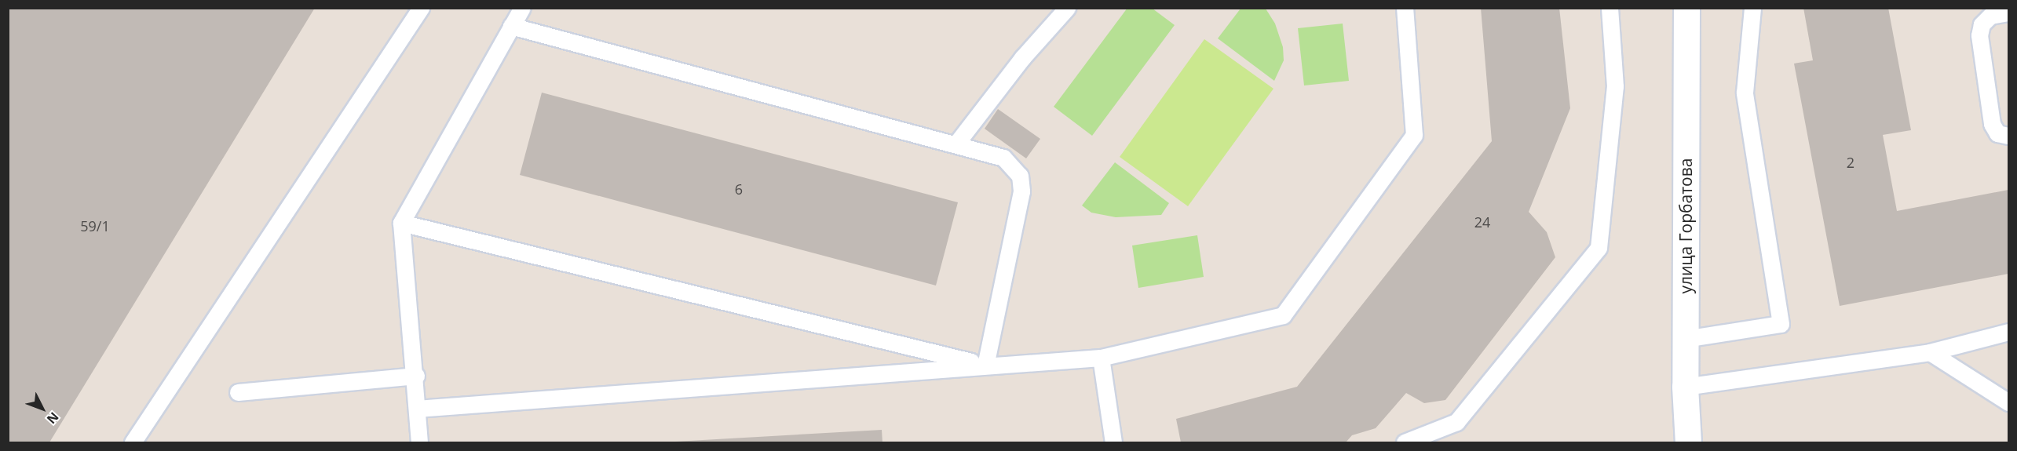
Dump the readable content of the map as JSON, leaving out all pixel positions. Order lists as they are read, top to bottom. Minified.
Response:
{"streets":{"main road":["улица Горбатова"]},"house_numbers":["2","6","24","59/1"],"north":"bottom right"}
